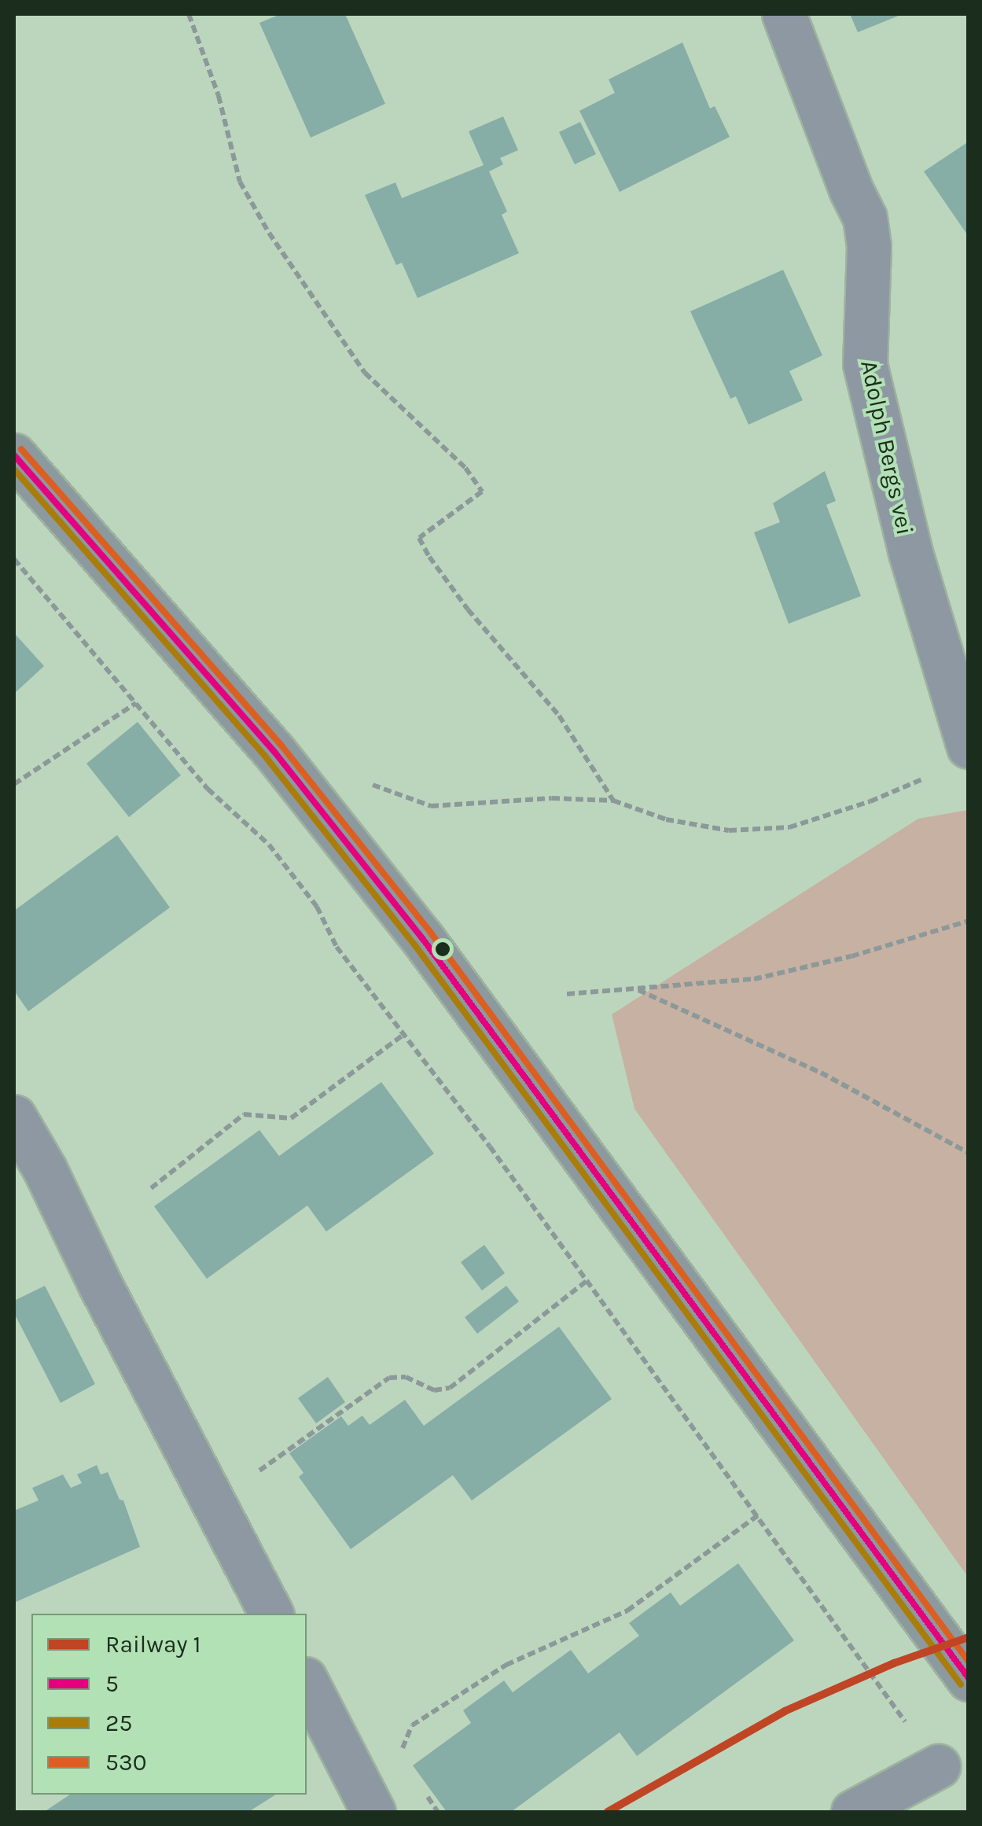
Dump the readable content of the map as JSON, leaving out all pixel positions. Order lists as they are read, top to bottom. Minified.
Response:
{"streets":{"street":["Adolph Bergs vei"]},"lines":["transit line 530","transit line 5","transit line 25","rail line 1"],"legend":["Railway 1","5","25","530"]}
